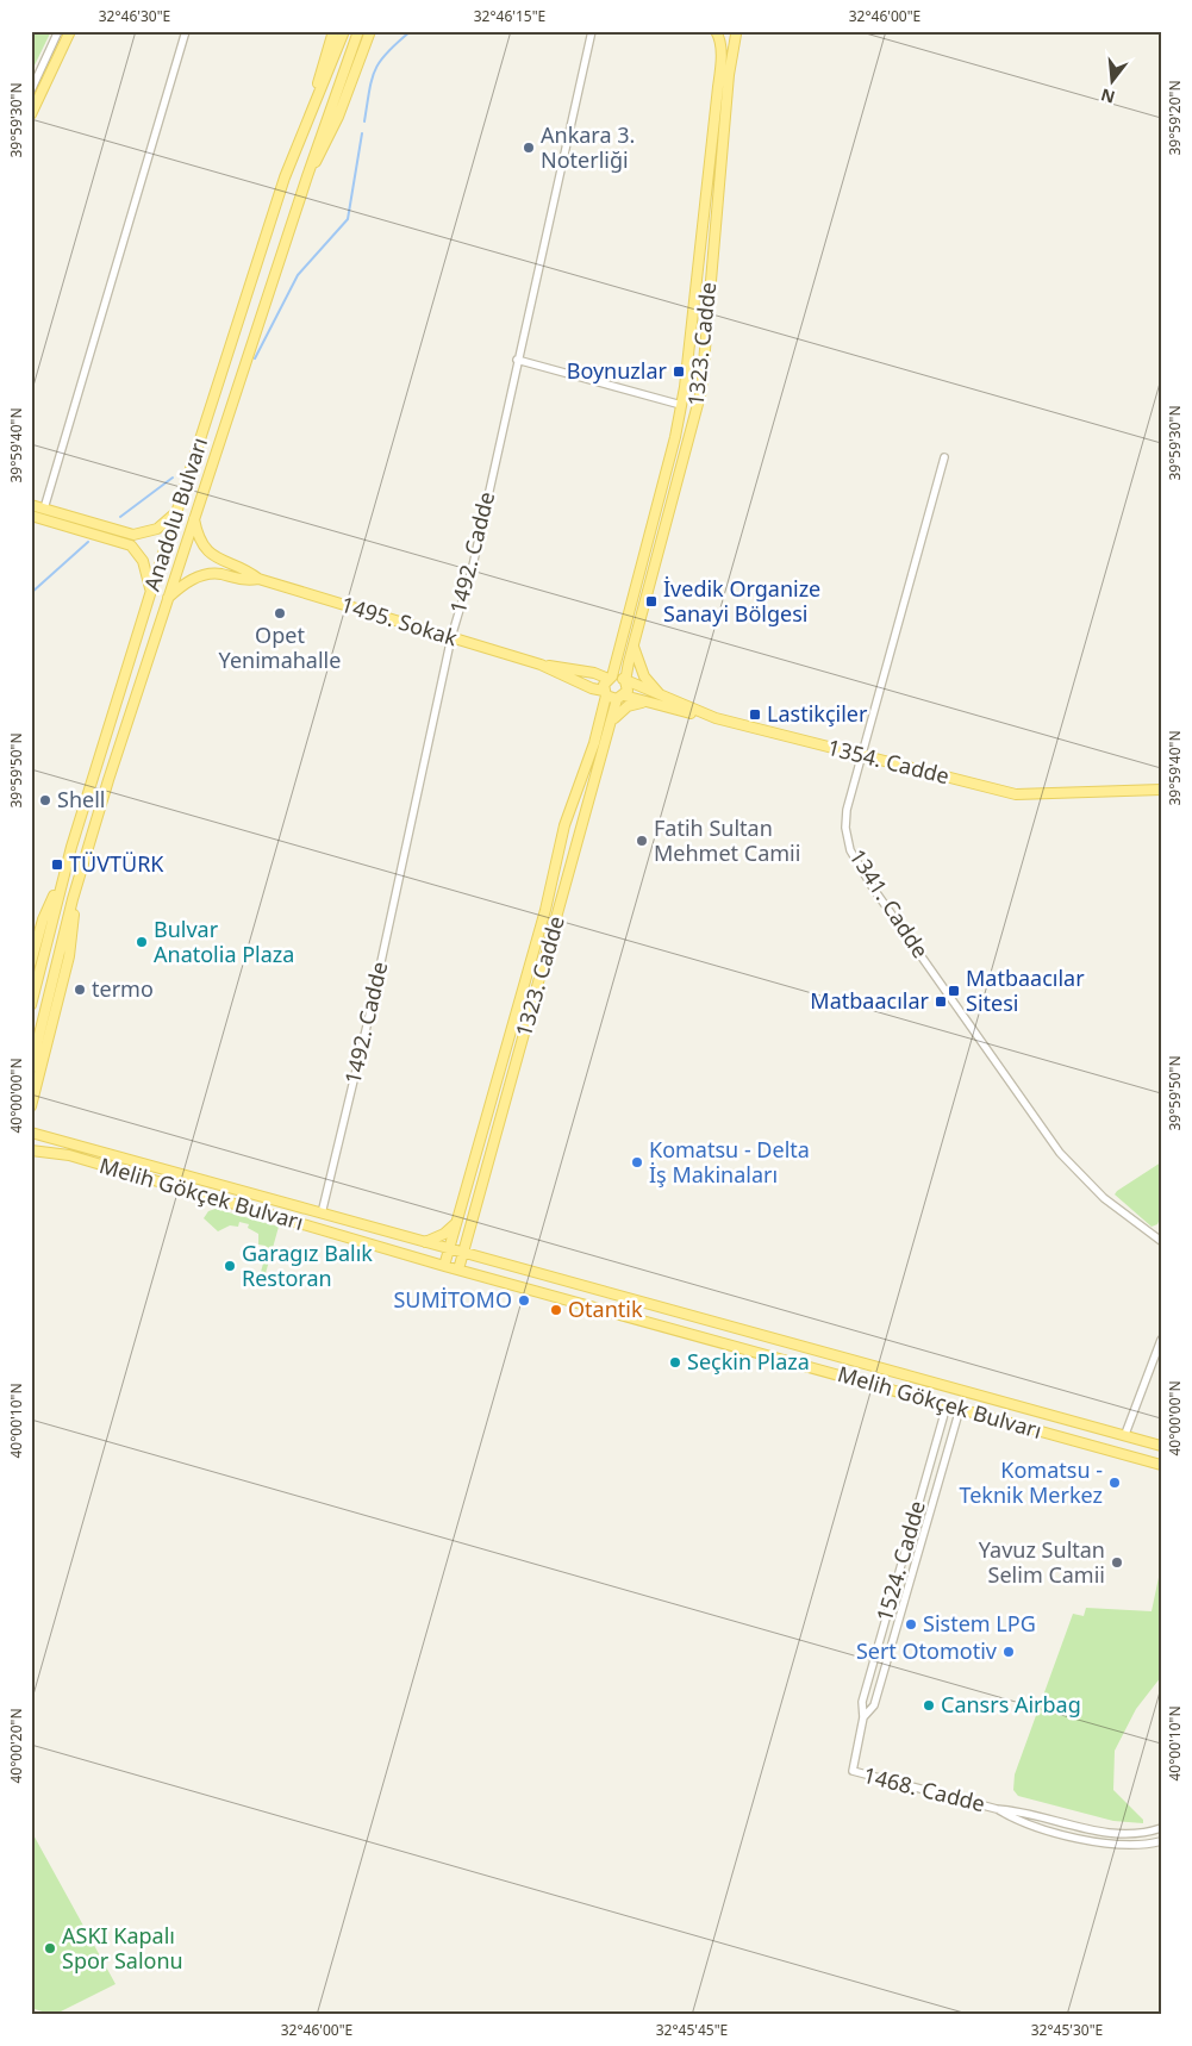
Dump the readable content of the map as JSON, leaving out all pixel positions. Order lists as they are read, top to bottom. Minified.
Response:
{"streets":{"main road":["1323. Cadde","Anadolu Bulvarı","1495. Sokak","1354. Cadde","Melih Gökçek Bulvarı"],"street":["1492. Cadde","1341. Cadde","1524. Cadde","1468. Cadde"]},"crossings":[["1323. Cadde","1495. Sokak"],["1323. Cadde","1354. Cadde"],["1323. Cadde","Melih Gökçek Bulvarı"],["Anadolu Bulvarı","1495. Sokak"],["1492. Cadde","1495. Sokak"],["1492. Cadde","Melih Gökçek Bulvarı"],["1495. Sokak","1354. Cadde"],["1354. Cadde","1341. Cadde"],["Melih Gökçek Bulvarı","1524. Cadde"],["1524. Cadde","1468. Cadde"]],"places":{"other":["Ankara 3. Noterliği","Opet Yenimahalle","Shell","Fatih Sultan Mehmet Camii","Bulvar Anatolia Plaza","termo","Komatsu - Delta İş Makinaları","Garagız Balık Restoran","SUMİTOMO","Otantik","Seçkin Plaza","Komatsu - Teknik Merkez","Yavuz Sultan Selim Camii","Sistem LPG","Sert Otomotiv","Cansrs Airbag","ASKI Kapalı Spor Salonu"],"transit":["Boynuzlar","İvedik Organize Sanayi Bölgesi","Lastikçiler","TÜVTÜRK","Matbaacılar Sitesi","Matbaacılar"]},"north":"bottom","coordinates":["32°46'30\"E","32°46'15\"E","32°46'00\"E","39°59'20\"N","39°59'30\"N","39°59'40\"N","39°59'50\"N","40°00'00\"N","40°00'10\"N","40°00'20\"N","32°45'45\"E","32°45'30\"E"]}
